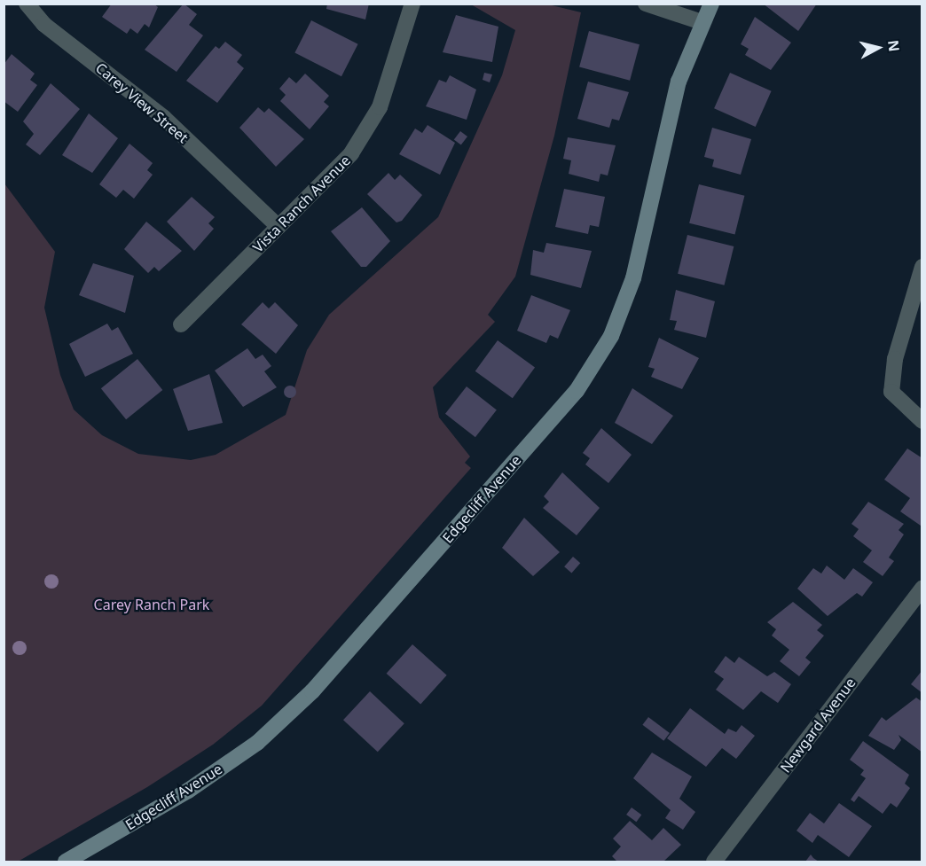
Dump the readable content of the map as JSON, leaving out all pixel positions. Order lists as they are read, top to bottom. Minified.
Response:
{"streets":{"street":["Carey View Street","Vista Ranch Avenue","Edgecliff Avenue","Newgard Avenue"]},"crossings":[["Carey View Street","Vista Ranch Avenue"]],"parks":["Carey Ranch Park"],"north":"right"}
